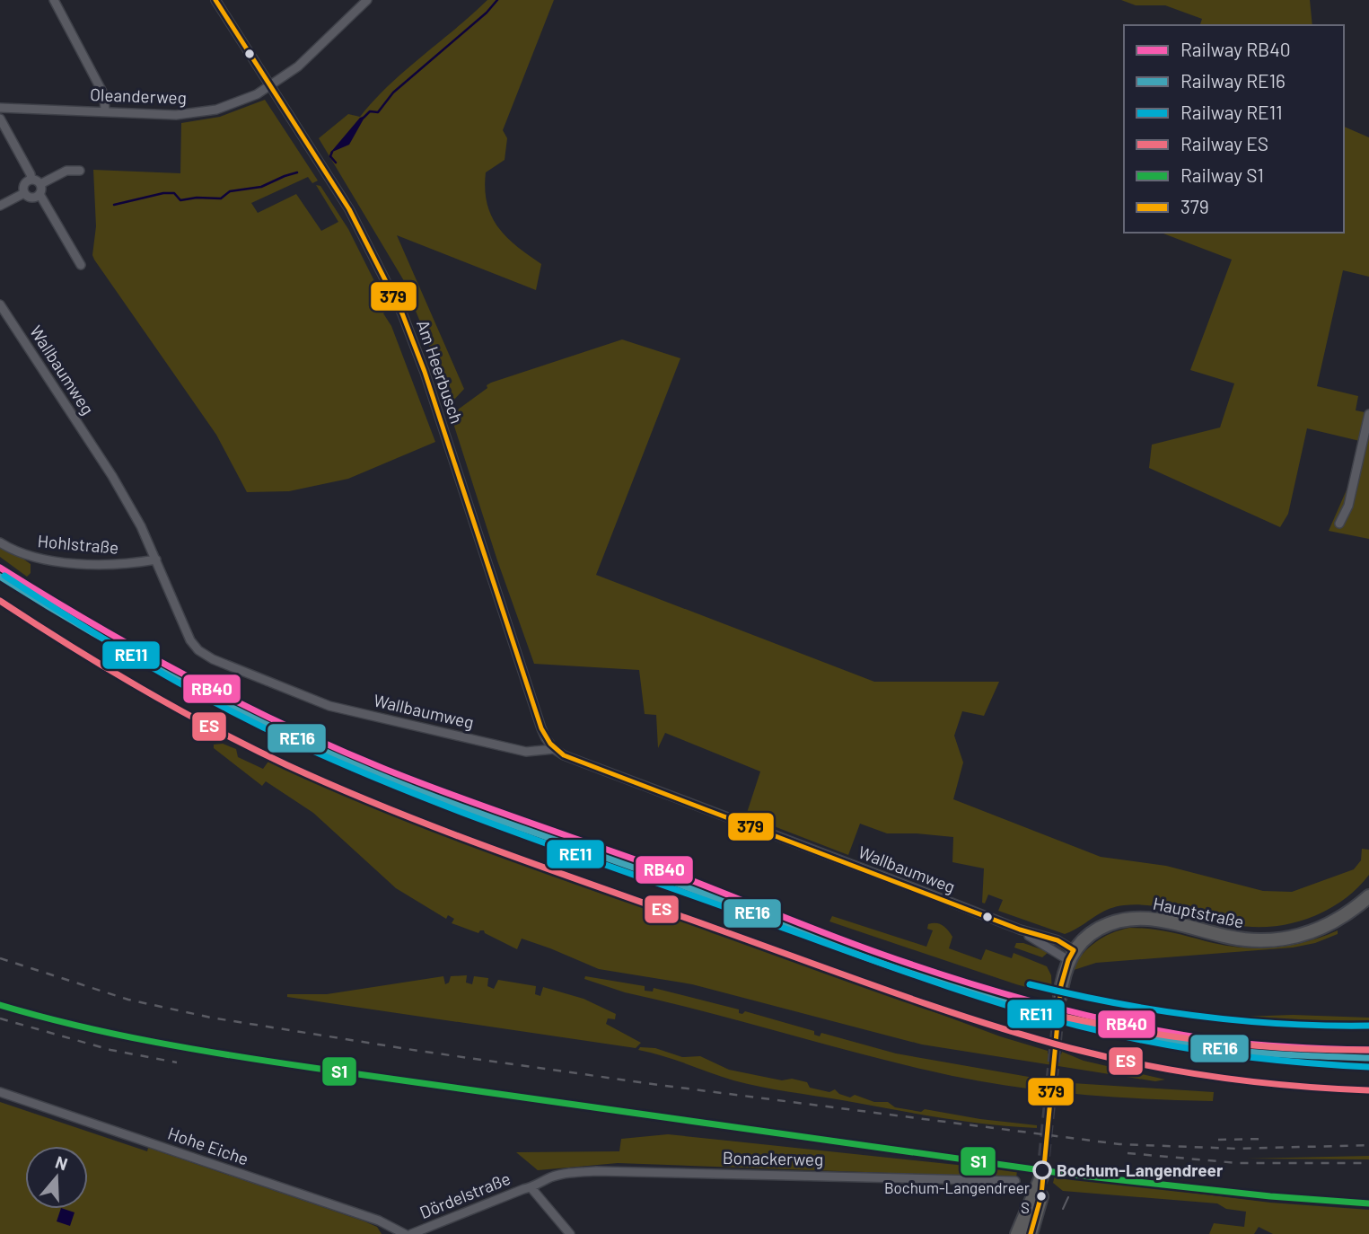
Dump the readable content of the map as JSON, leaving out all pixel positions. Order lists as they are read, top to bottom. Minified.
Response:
{"streets":{"main road":["Hauptstraße"],"street":["Oleanderweg","Wallbaumweg","Am Heerbusch","Hohlstraße","Hohe Eiche","Bonackerweg","Dördelstraße"]},"crossings":[["Oleanderweg","Am Heerbusch"],["Wallbaumweg","Am Heerbusch"],["Wallbaumweg","Hohlstraße"],["Wallbaumweg","Hauptstraße"],["Bonackerweg","Dördelstraße"]],"places":["Bochum-Langendreer","Bochum-Langendreer S"],"lines":["transit line 379","rail line RB40","rail line RE11","rail line RE16","rail line ES","rail line S1"],"legend":["Railway RB40","Railway RE16","Railway RE11","Railway ES","Railway S1","379"],"north":"top"}
